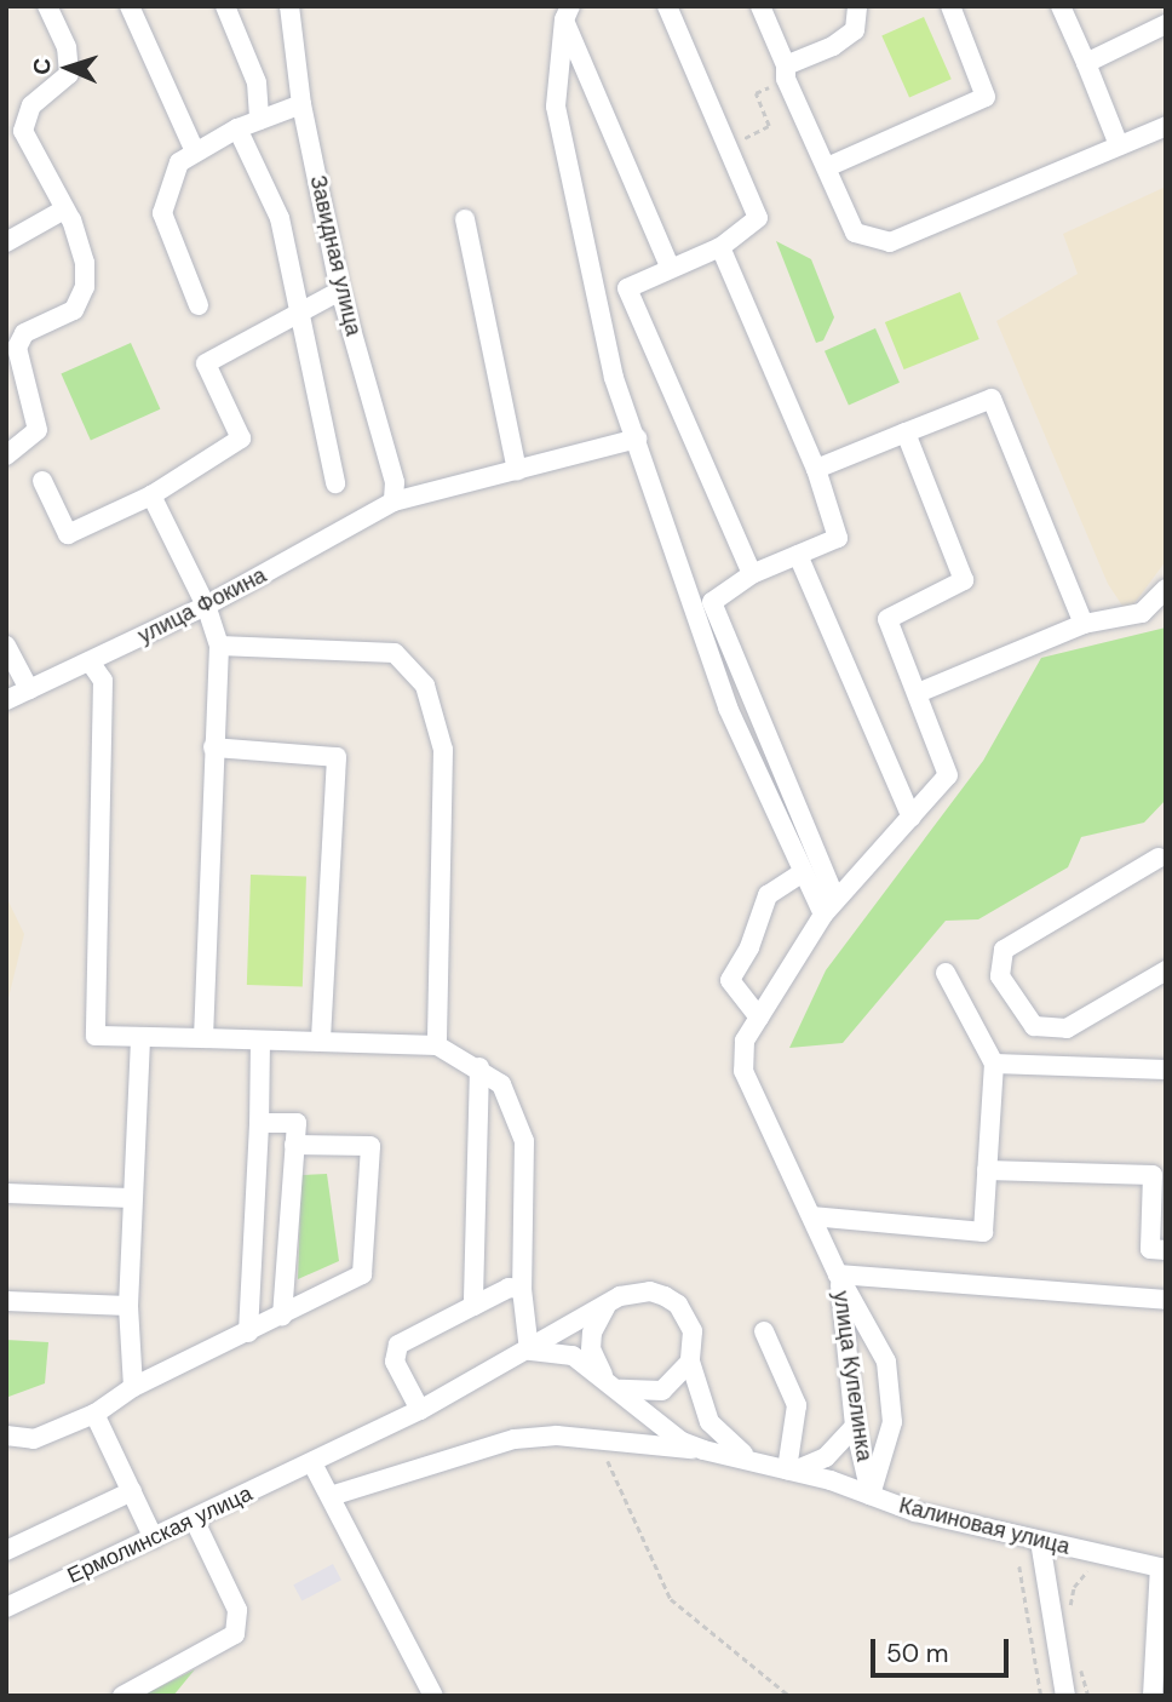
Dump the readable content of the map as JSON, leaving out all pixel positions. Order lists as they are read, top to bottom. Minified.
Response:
{"streets":{"street":["Завидная улица","улица Фокина","улица Купелинка","Калиновая улица","Ермолинская улица"]},"crossings":[["Завидная улица","улица Фокина"],["улица Купелинка","Калиновая улица"]],"scale_bar":"50 m","north":"left"}
